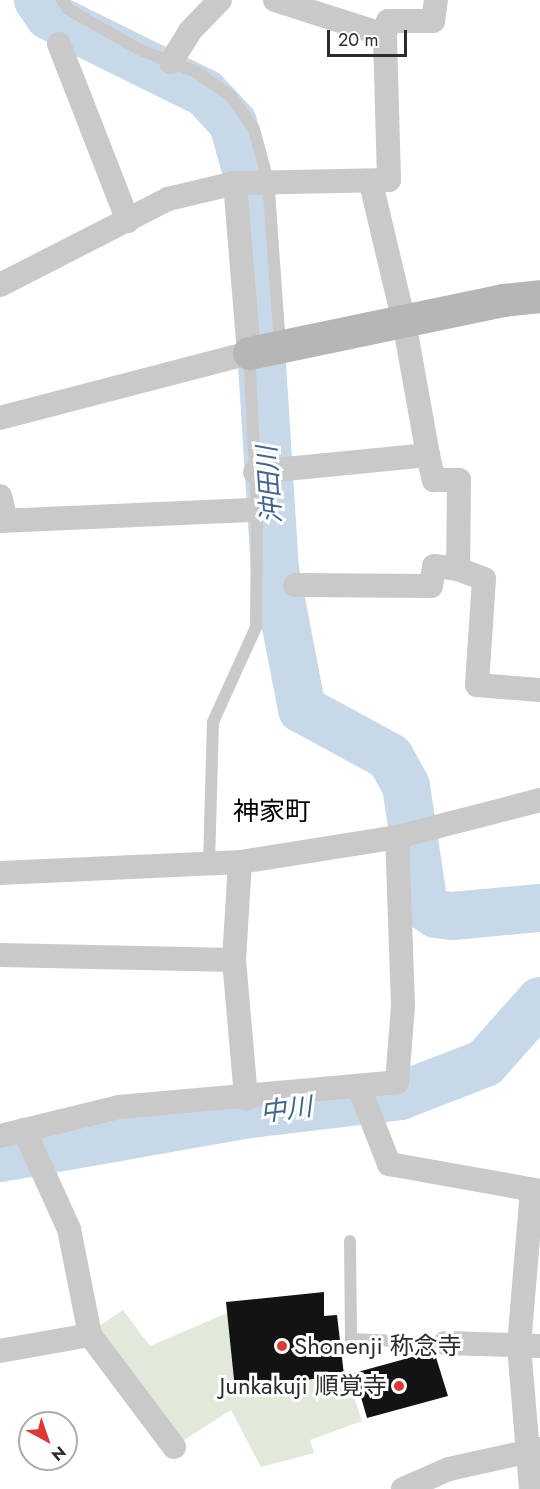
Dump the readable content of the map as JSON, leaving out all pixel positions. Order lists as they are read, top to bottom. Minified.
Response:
{"districts":["神家町"],"water":["沖田川","中川"],"places":["Shonenji 称念寺","Junkakuji 順覚寺"],"scale_bar":"20 m","north":"bottom right"}
